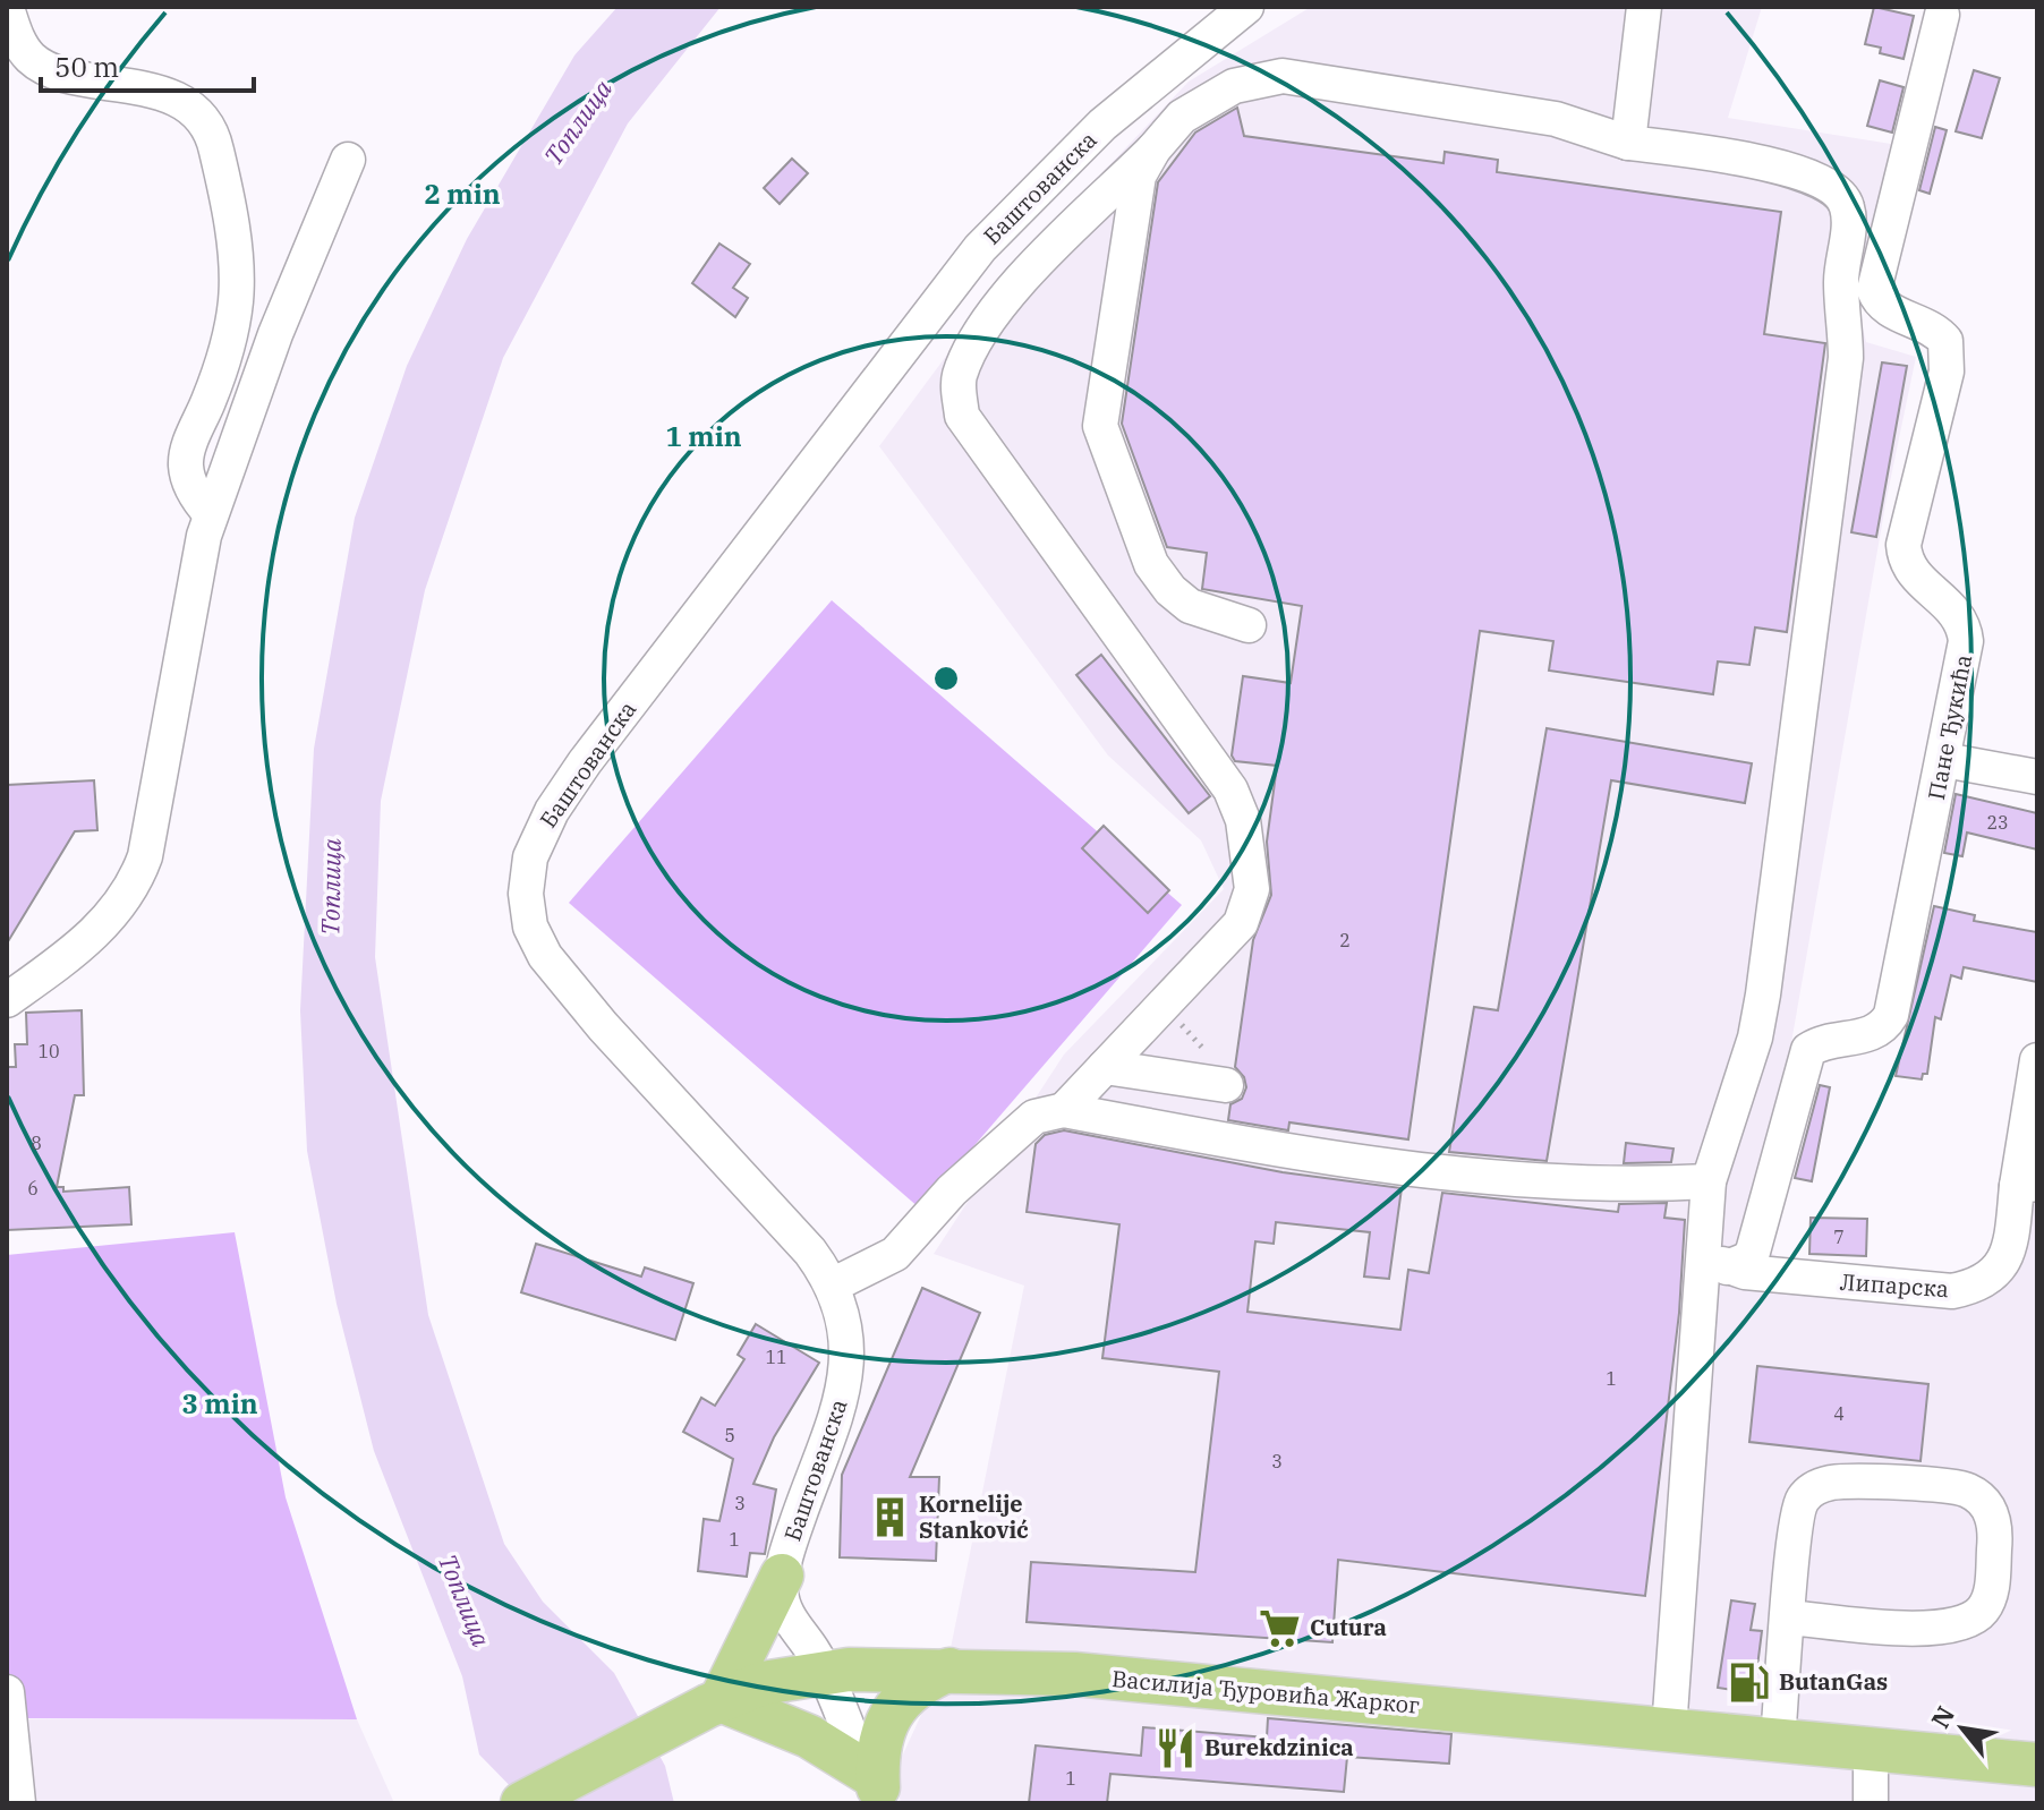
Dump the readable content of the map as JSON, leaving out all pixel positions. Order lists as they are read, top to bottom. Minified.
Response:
{"streets":{"main road":["Василија Ђуровића Жарког"],"street":["Баштованска","Пане Ђукића","Липарска"]},"crossings":[["Баштованска","Василија Ђуровића Жарког"],["Пане Ђукића","Липарска"]],"water":["Топлица"],"places":{"building":["Kornelije Stanković"],"supermarket":["Cutura"],"fuel station":["ButanGas"],"restaurant":["Burekdzinica"]},"house_numbers":["23","2","10","8","6","7","11","1","4","5","3","3","1","1"],"scale_bar":"50 m","north":"top left","rings":["2 min","1 min","3 min"]}
